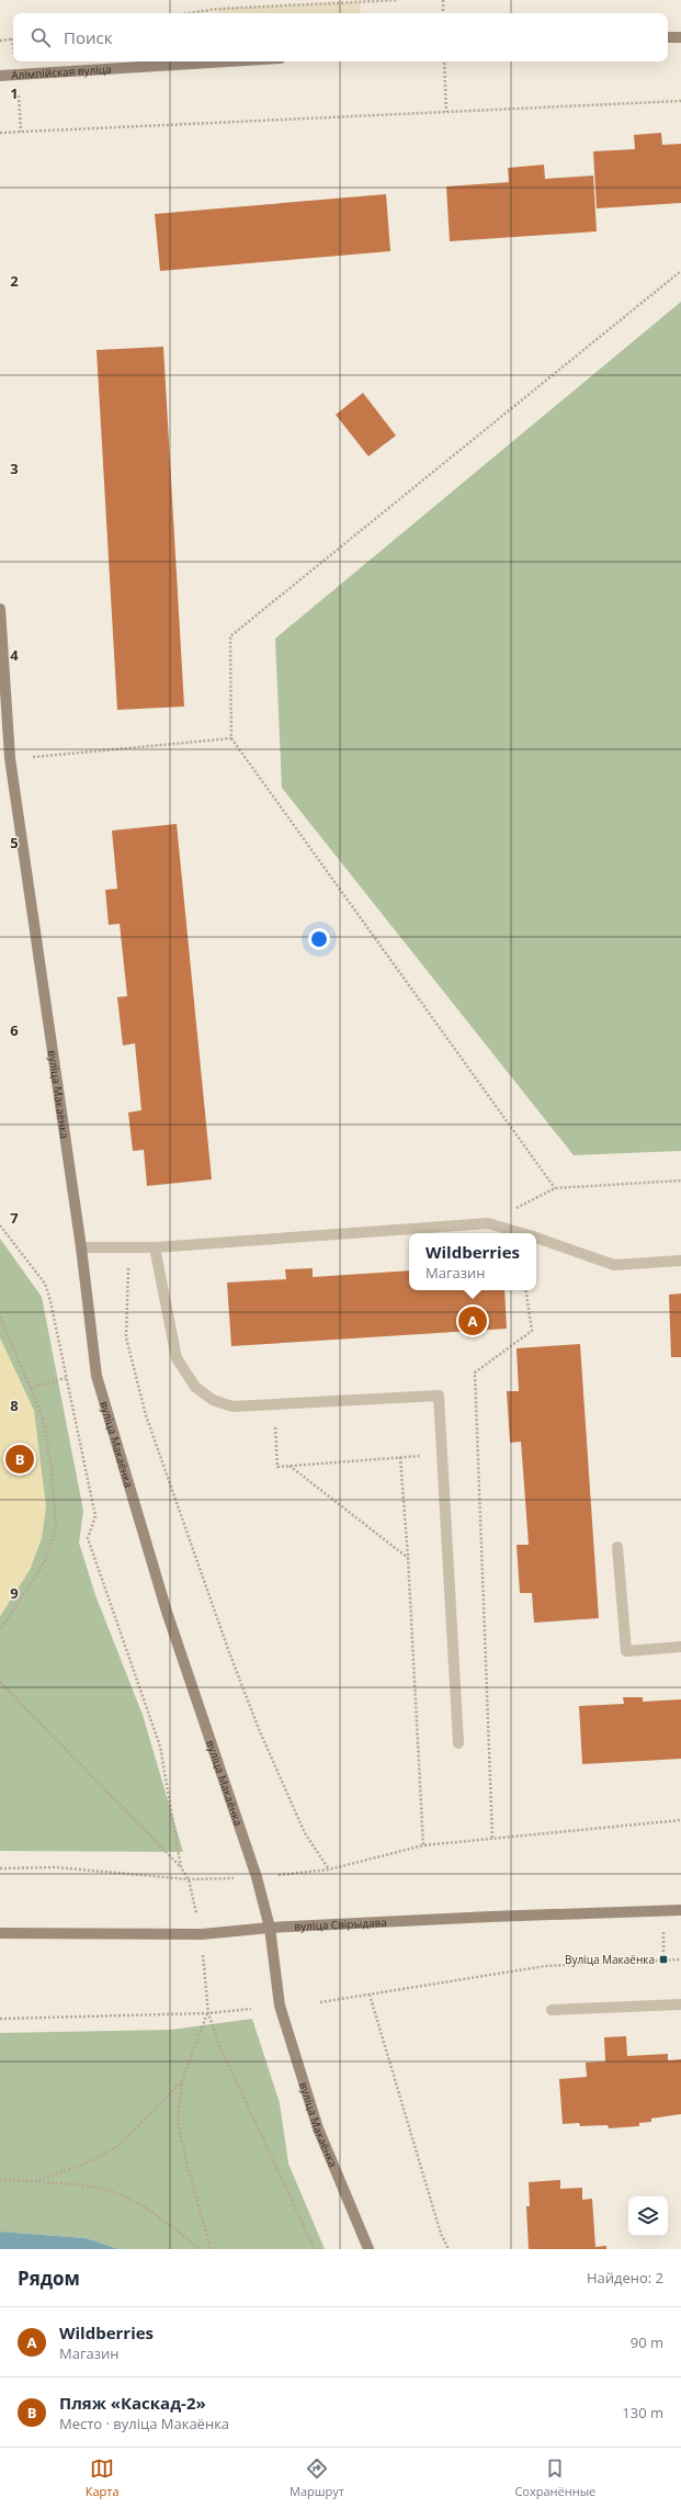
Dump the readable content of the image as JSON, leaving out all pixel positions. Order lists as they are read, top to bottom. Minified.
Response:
{"streets":{"street":["Алімпійская вуліца","вуліца Макаёнка","вуліца Свірыдава"]},"crossings":[["вуліца Макаёнка","вуліца Свірыдава"]],"places":{"transit":["Вуліца Макаёнка"]},"page":{"search":"Поиск","popup":["Wildberries","Магазин"],"pins":["A","B"],"heading":["Рядом","Найдено: 2"],"list":[{"mark":"A","name":"Wildberries","note":"Магазин","value":"90 m"},{"mark":"B","name":"Пляж «Каскад-2»","note":"Место · вуліца Макаёнка","value":"130 m"}],"nav":["Карта","Маршрут","Сохранённые"]},"grid":{"rows":["1","2","3","4","5","6","7","8","9"]}}
